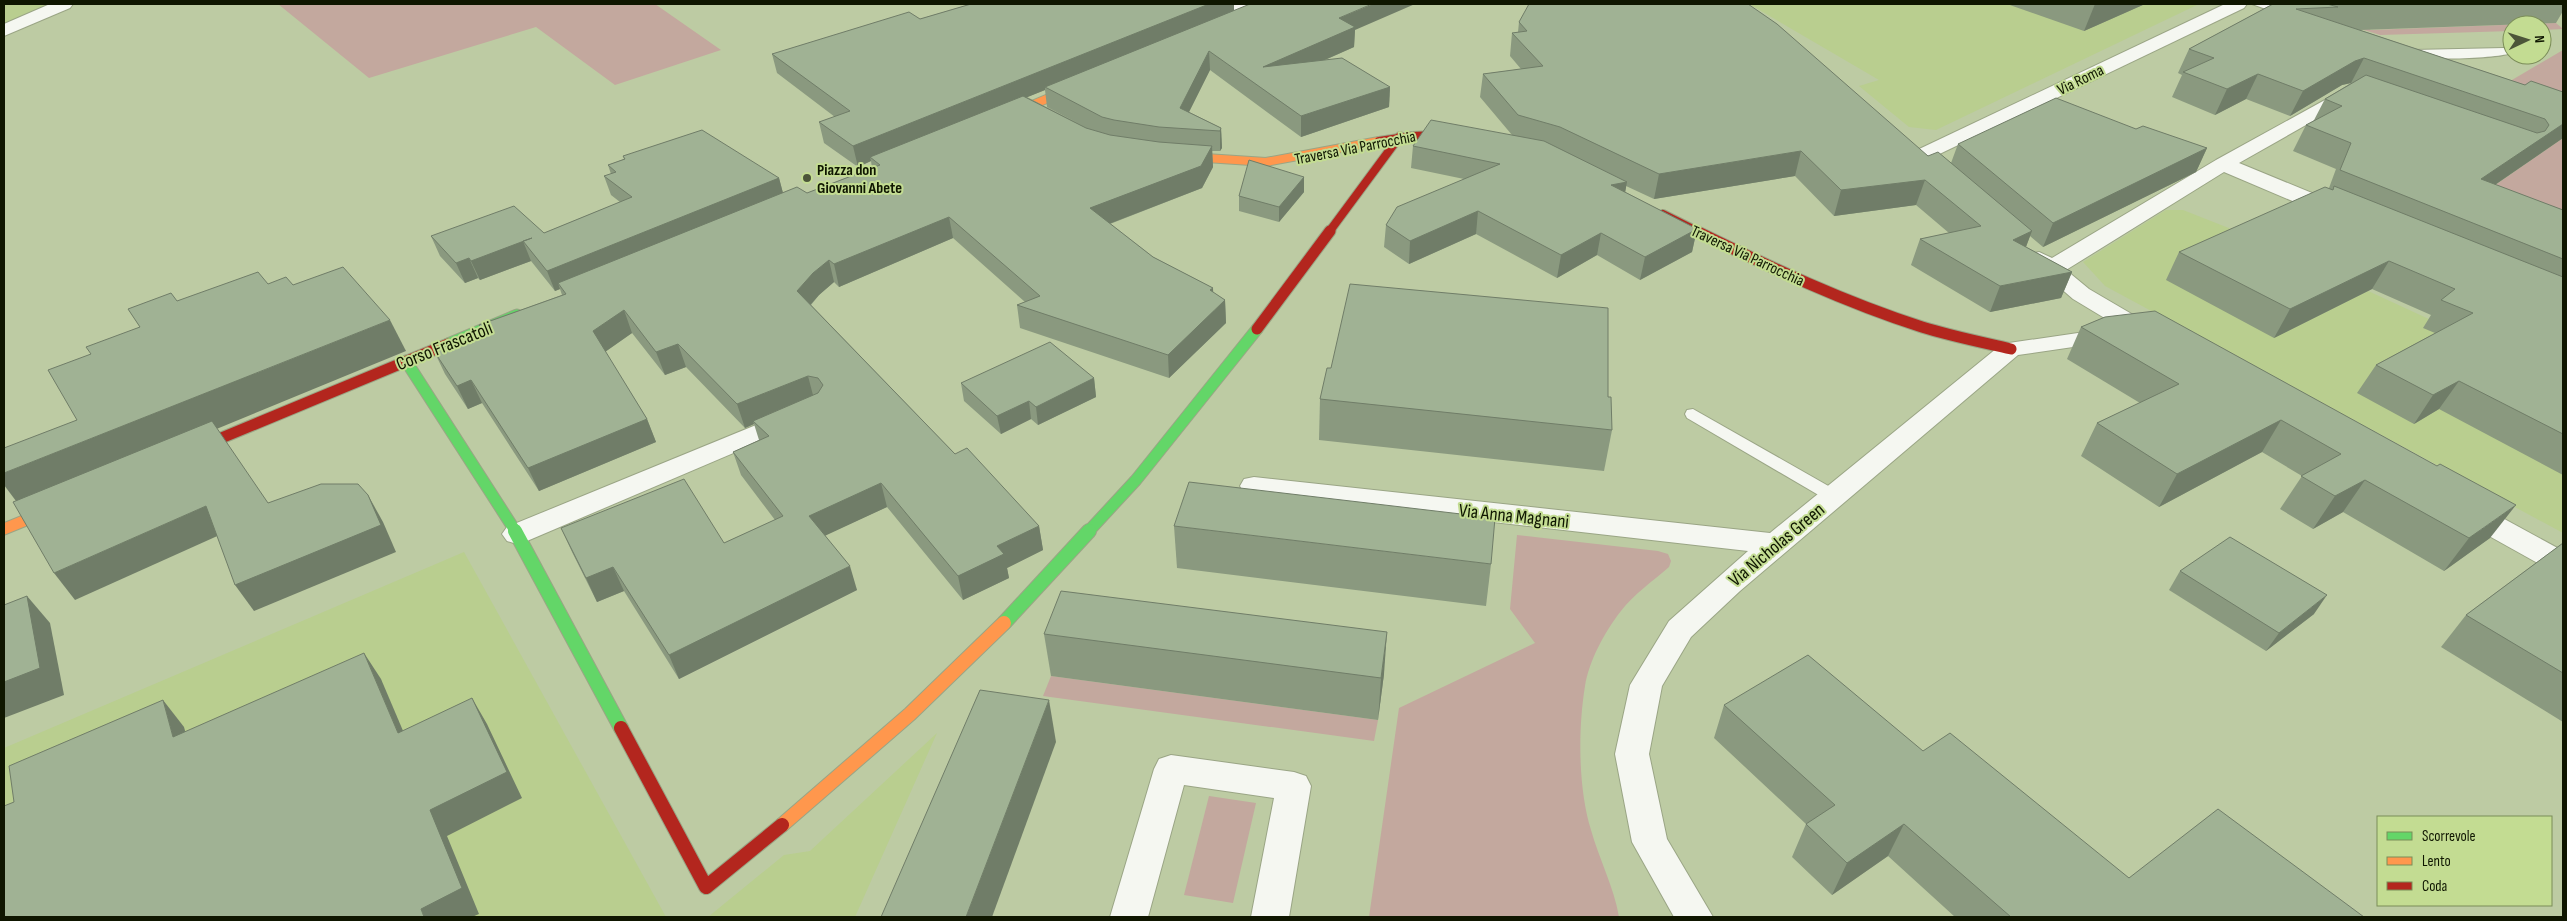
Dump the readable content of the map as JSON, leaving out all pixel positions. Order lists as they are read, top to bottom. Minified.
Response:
{"streets":{"street":["Via Roma","Traversa Via Parrocchia","Corso Frascatoli","Via Anna Magnani","Via Nicholas Green"]},"crossings":[["Traversa Via Parrocchia","Via Nicholas Green"],["Via Anna Magnani","Via Nicholas Green"]],"places":["Piazza don Giovanni Abete"],"legend":["Scorrevole","Lento","Coda"],"north":"right"}
